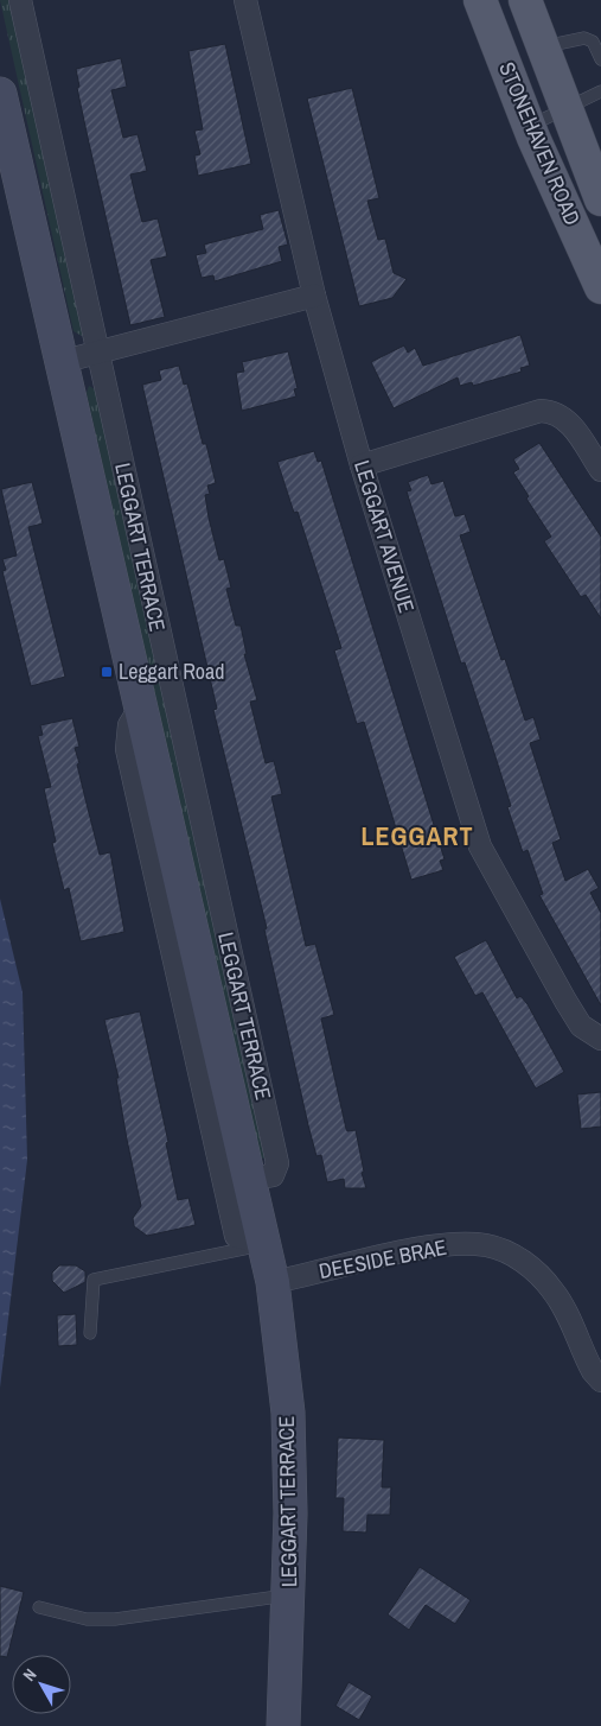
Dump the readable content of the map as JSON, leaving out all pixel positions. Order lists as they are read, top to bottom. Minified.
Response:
{"streets":{"main road":["STONEHAVEN ROAD","LEGGART TERRACE"],"street":["LEGGART AVENUE","DEESIDE BRAE"]},"crossings":[["LEGGART TERRACE","DEESIDE BRAE"]],"districts":["LEGGART"],"places":{"transit":["Leggart Road"]},"north":"top left"}
